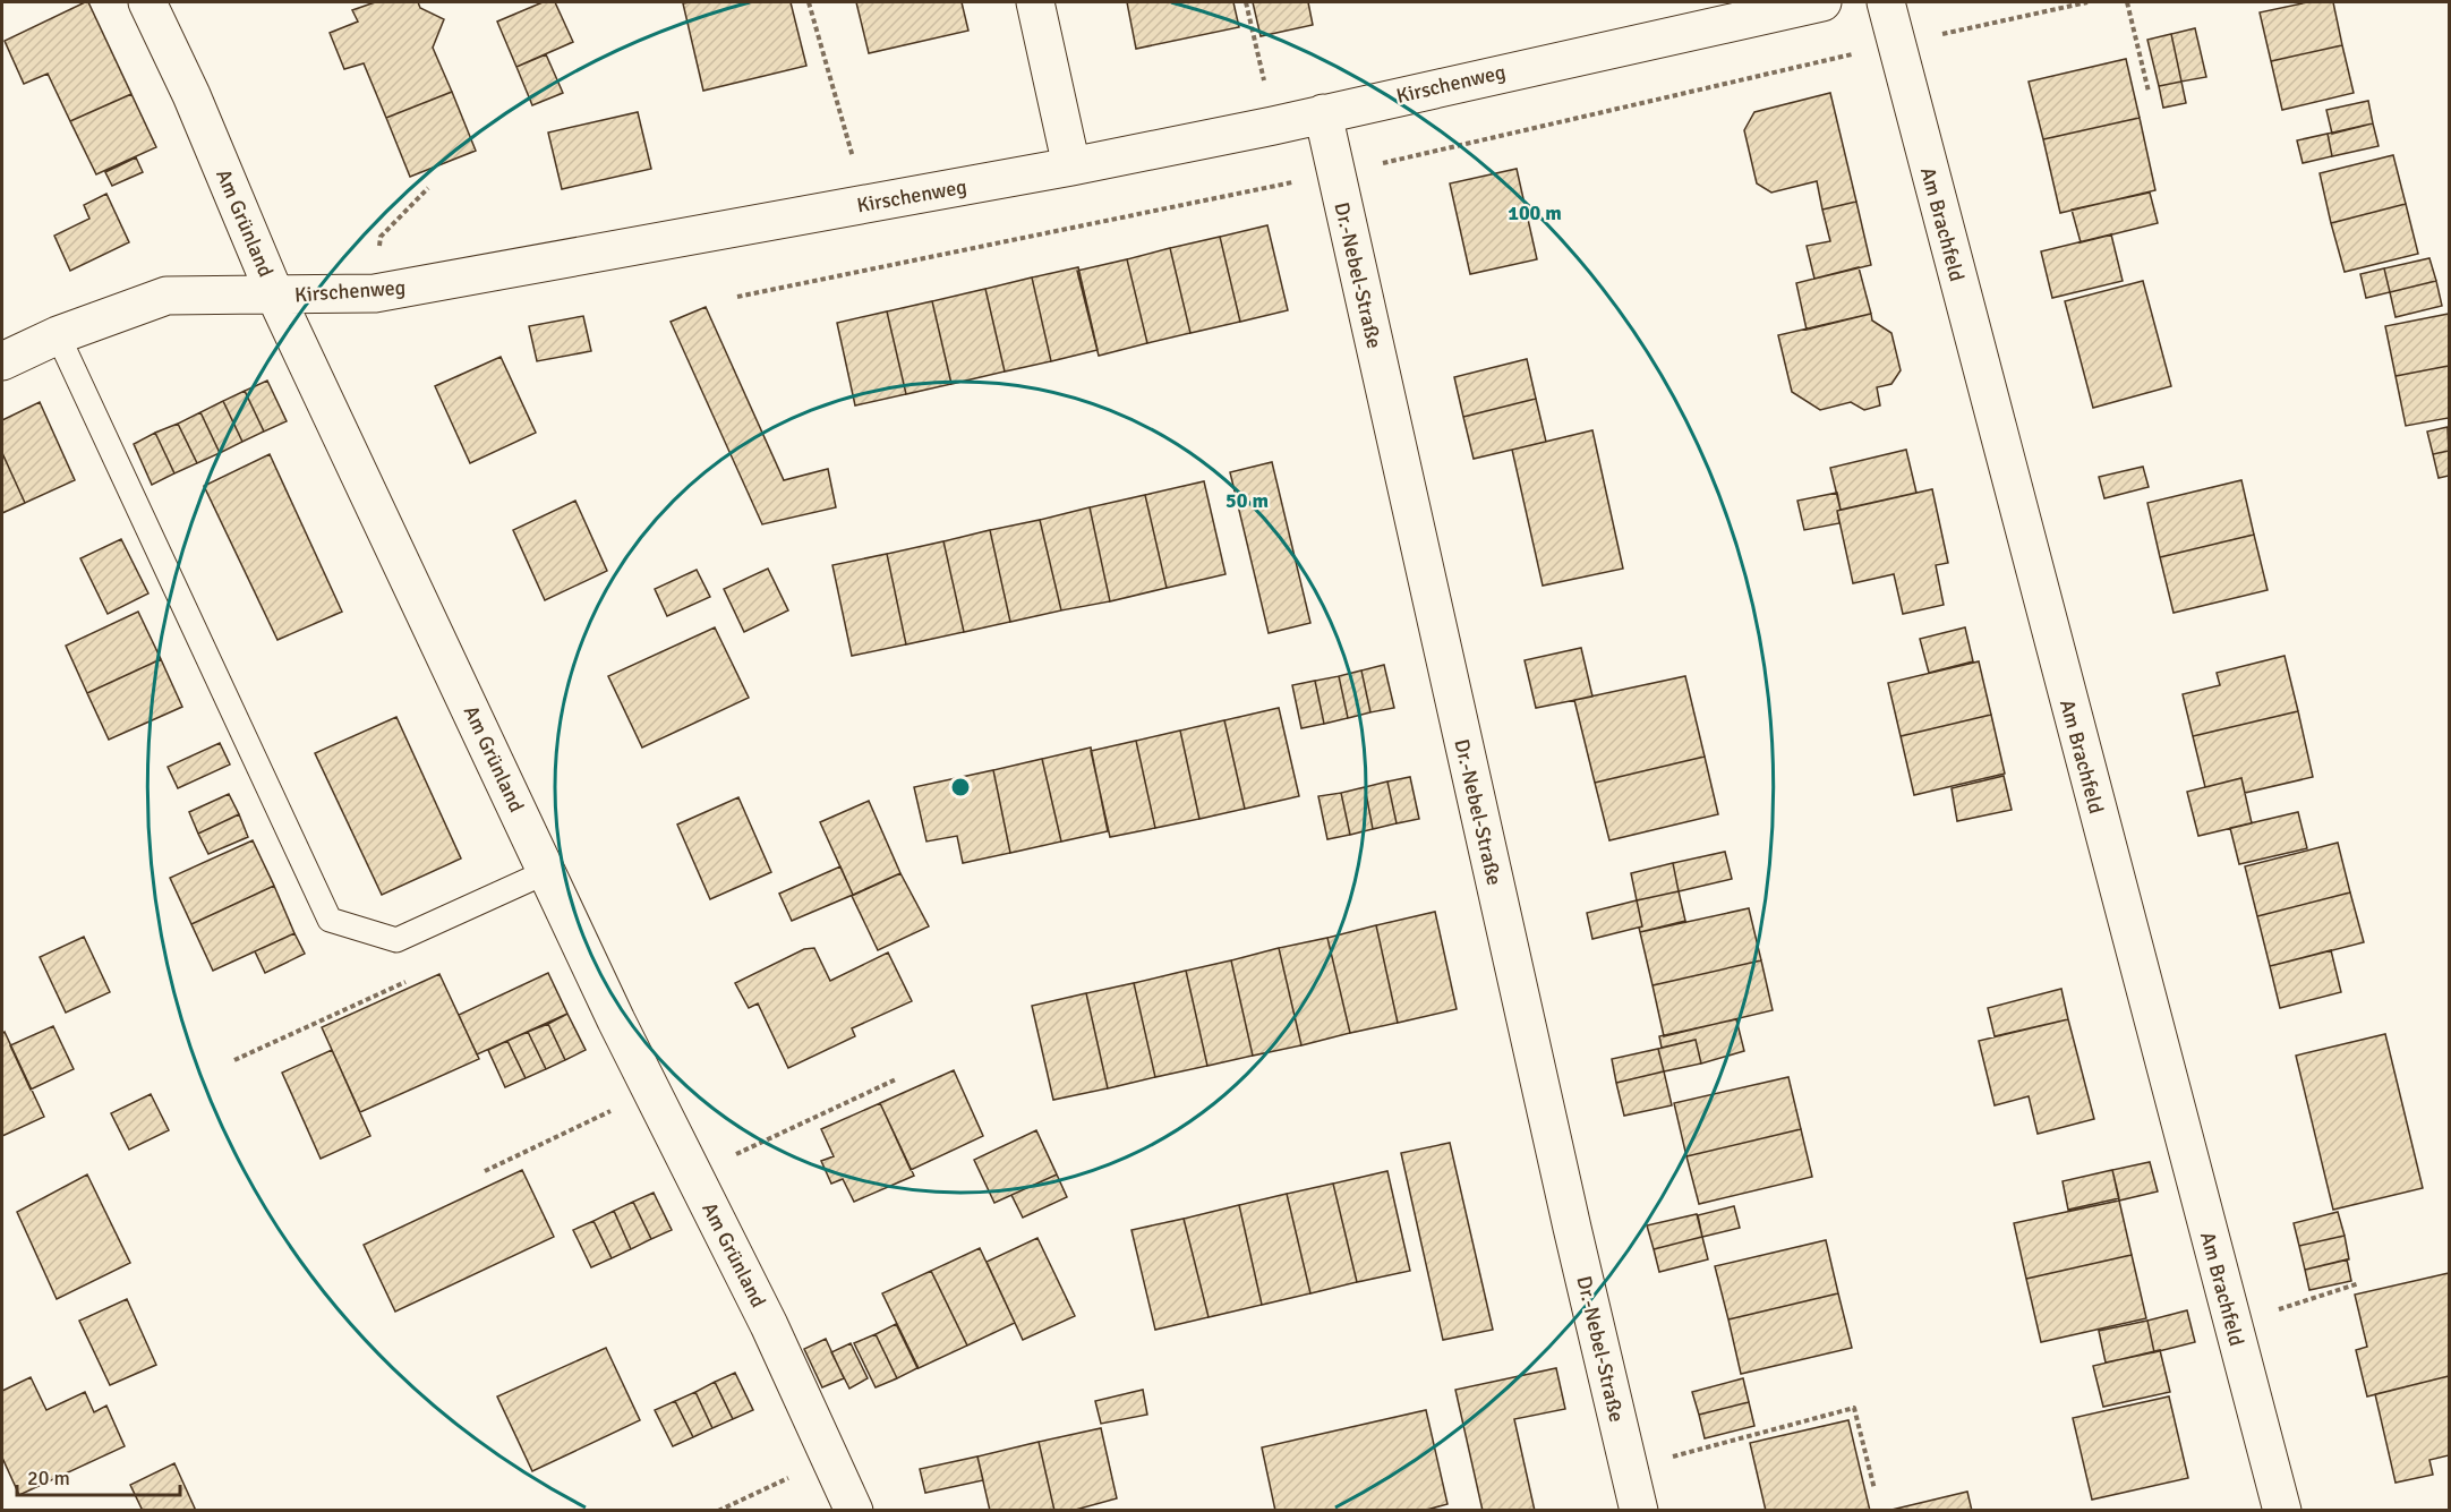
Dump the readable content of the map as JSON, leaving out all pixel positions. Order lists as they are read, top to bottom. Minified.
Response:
{"streets":{"street":["Kirschenweg","Am Grünland","Am Brachfeld","Dr.-Nebel-Straße"]},"crossings":[["Kirschenweg","Am Grünland"],["Kirschenweg","Dr.-Nebel-Straße"]],"scale_bar":"20 m","rings":["100 m","50 m"]}
